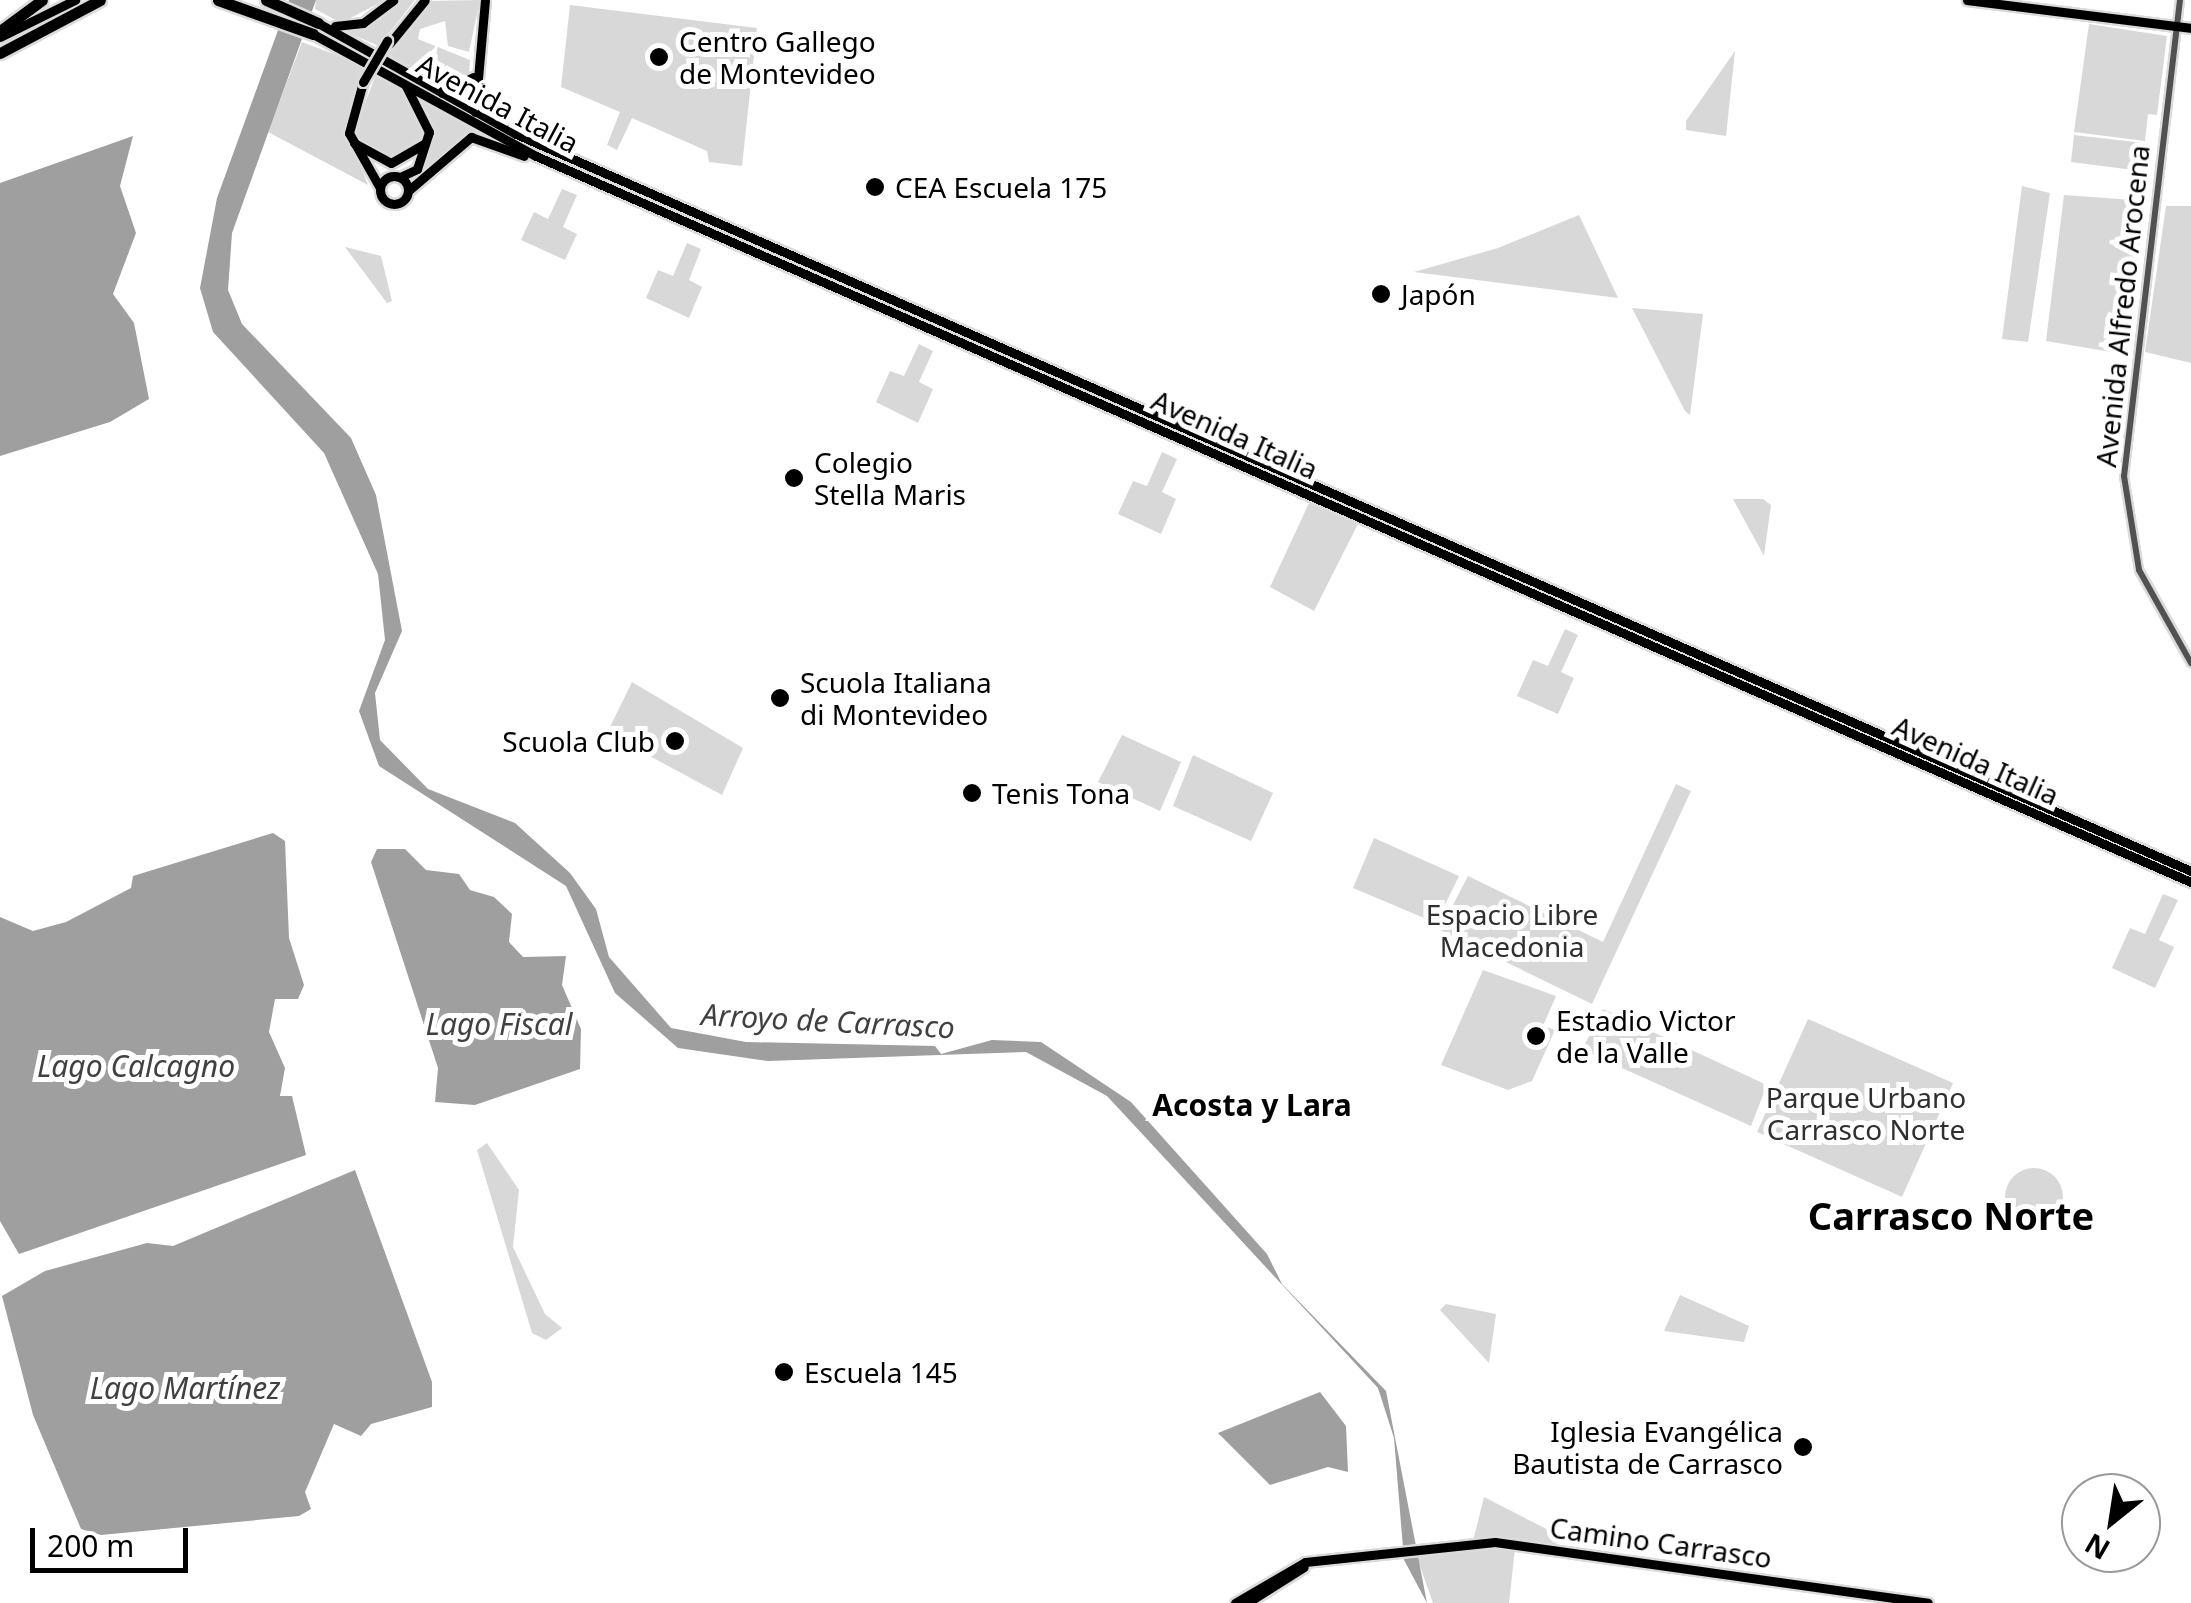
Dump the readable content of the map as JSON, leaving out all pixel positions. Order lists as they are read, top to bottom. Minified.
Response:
{"streets":{"highway":["Avenida Italia"],"main road":["Camino Carrasco"],"street":["Avenida Alfredo Arocena"]},"districts":["Acosta y Lara","Carrasco Norte"],"water":["Arroyo de Carrasco","Lago Fiscal","Lago Calcagno","Lago Martínez"],"parks":["Espacio Libre Macedonia","Parque Urbano Carrasco Norte"],"places":["Centro Gallego de Montevideo","CEA Escuela 175","Japón","Colegio Stella Maris","Scuola Italiana di Montevideo","Scuola Club","Tenis Tona","Estadio Victor de la Valle","Escuela 145","Iglesia Evangélica Bautista de Carrasco"],"scale_bar":"200 m","north":"bottom left"}
